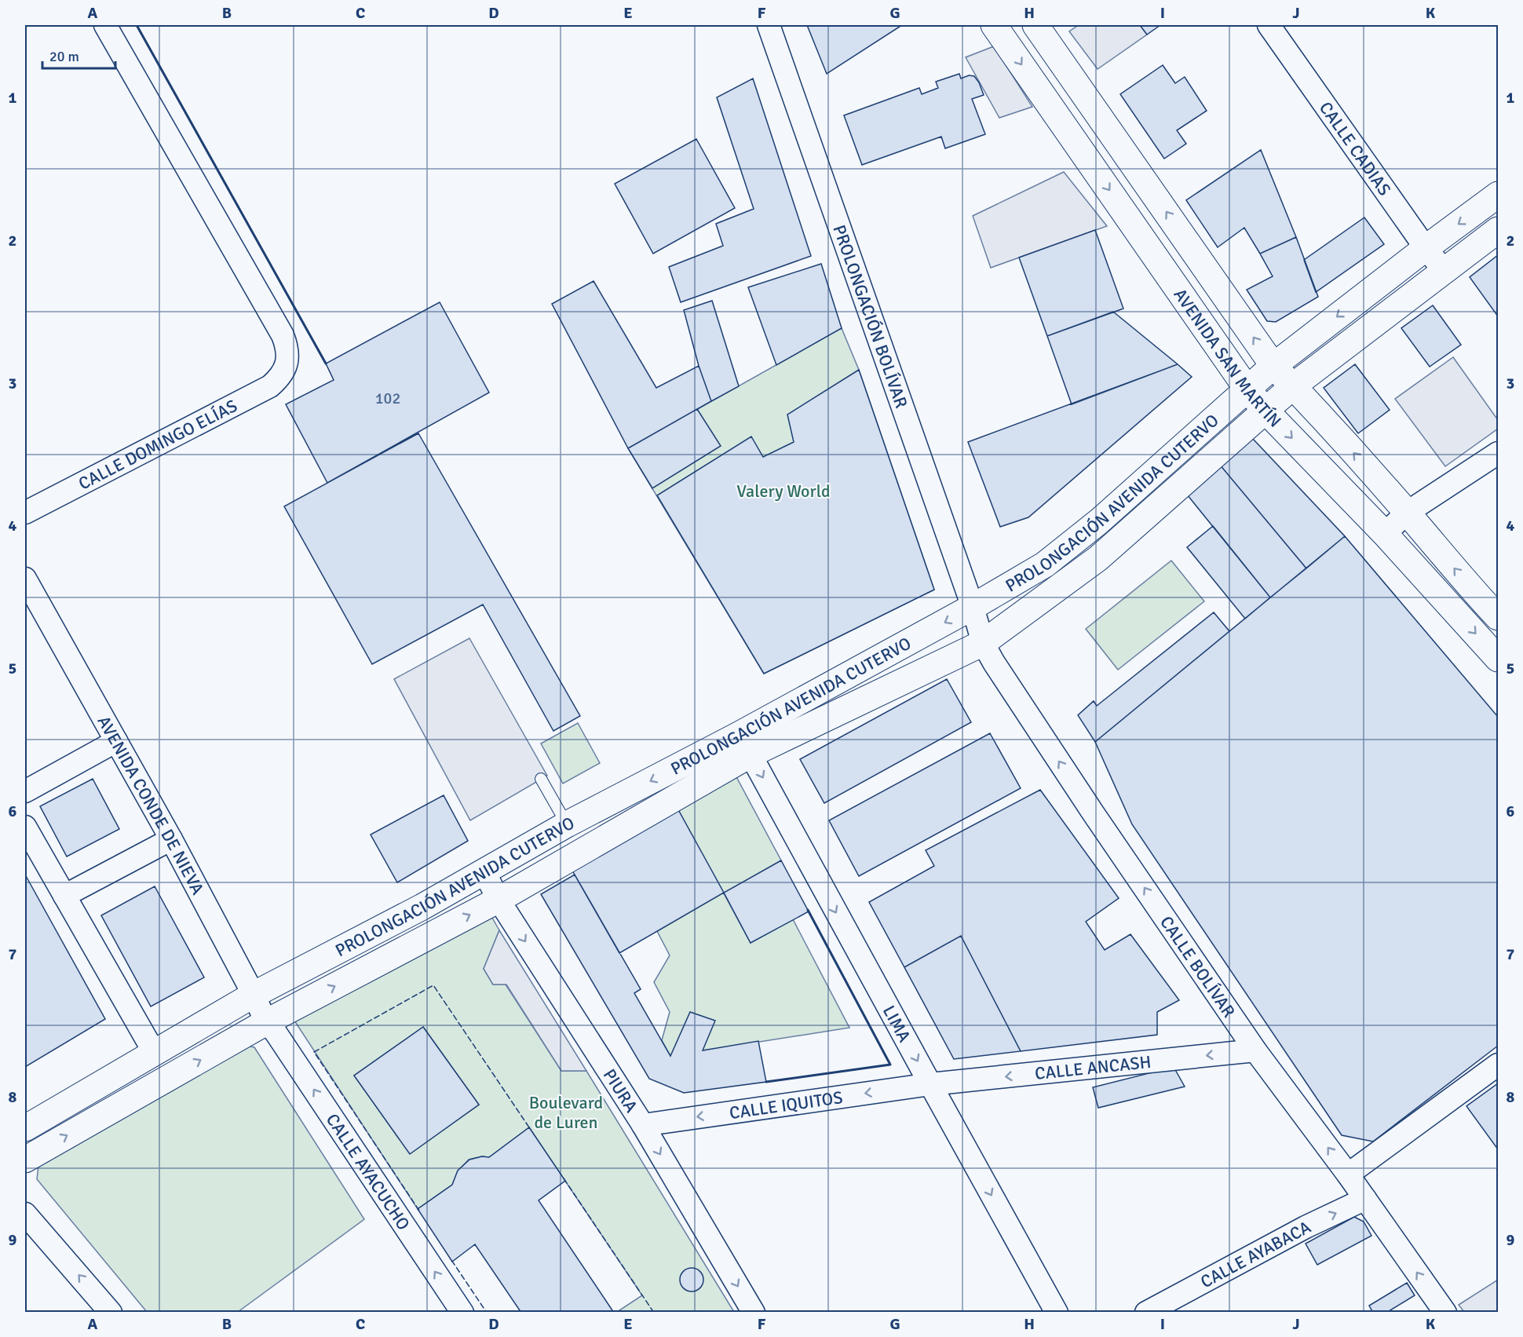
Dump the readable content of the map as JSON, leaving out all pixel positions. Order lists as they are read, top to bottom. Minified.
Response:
{"streets":{"street":["CALLE CADIAS","PROLONGACIÓN BOLÍVAR","AVENIDA SAN MARTÍN","CALLE DOMINGO ELÍAS","PROLONGACIÓN AVENIDA CUTERVO","AVENIDA CONDE DE NIEVA","CALLE BOLÍVAR","LIMA","CALLE ANCASH","PIURA","CALLE IQUITOS","CALLE AYACUCHO","CALLE AYABACA"]},"crossings":[["CALLE CADIAS","PROLONGACIÓN AVENIDA CUTERVO"],["PROLONGACIÓN BOLÍVAR","PROLONGACIÓN AVENIDA CUTERVO"],["PROLONGACIÓN BOLÍVAR","CALLE BOLÍVAR"],["AVENIDA SAN MARTÍN","PROLONGACIÓN AVENIDA CUTERVO"],["PROLONGACIÓN AVENIDA CUTERVO","AVENIDA CONDE DE NIEVA"],["PROLONGACIÓN AVENIDA CUTERVO","CALLE BOLÍVAR"],["PROLONGACIÓN AVENIDA CUTERVO","LIMA"],["PROLONGACIÓN AVENIDA CUTERVO","PIURA"],["PROLONGACIÓN AVENIDA CUTERVO","CALLE AYACUCHO"],["AVENIDA CONDE DE NIEVA","CALLE AYACUCHO"],["CALLE BOLÍVAR","CALLE ANCASH"],["CALLE BOLÍVAR","CALLE AYABACA"],["LIMA","CALLE ANCASH"],["LIMA","CALLE IQUITOS"],["CALLE ANCASH","CALLE IQUITOS"],["PIURA","CALLE IQUITOS"]],"one_way":["CALLE BOLÍVAR","LIMA","CALLE ANCASH","PIURA","CALLE IQUITOS","CALLE AYACUCHO","CALLE AYABACA"],"parks":["Valery World","Boulevard de Luren"],"house_numbers":["102"],"scale_bar":"20 m","grid":{"columns":["A","B","C","D","E","F","G","H","I","J","K"],"rows":["1","2","3","4","5","6","7","8","9"]}}
